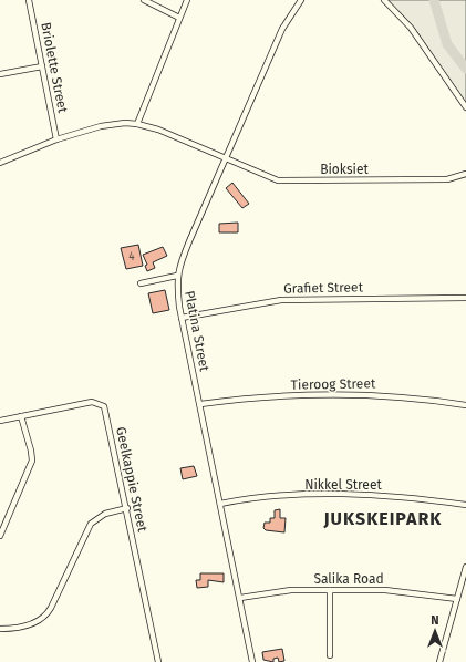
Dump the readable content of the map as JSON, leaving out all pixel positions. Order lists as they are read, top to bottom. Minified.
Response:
{"streets":{"street":["Briolette Street","Bioksiet","Grafiet Street","Platina Street","Tieroog Street","Geelkappie Street","Nikkel Street","Salika Road"]},"crossings":[["Briolette Street","Bioksiet"],["Bioksiet","Platina Street"],["Grafiet Street","Platina Street"],["Platina Street","Tieroog Street"],["Platina Street","Nikkel Street"],["Platina Street","Salika Road"]],"districts":["JUKSKEIPARK"],"house_numbers":["4"],"north":"top"}
